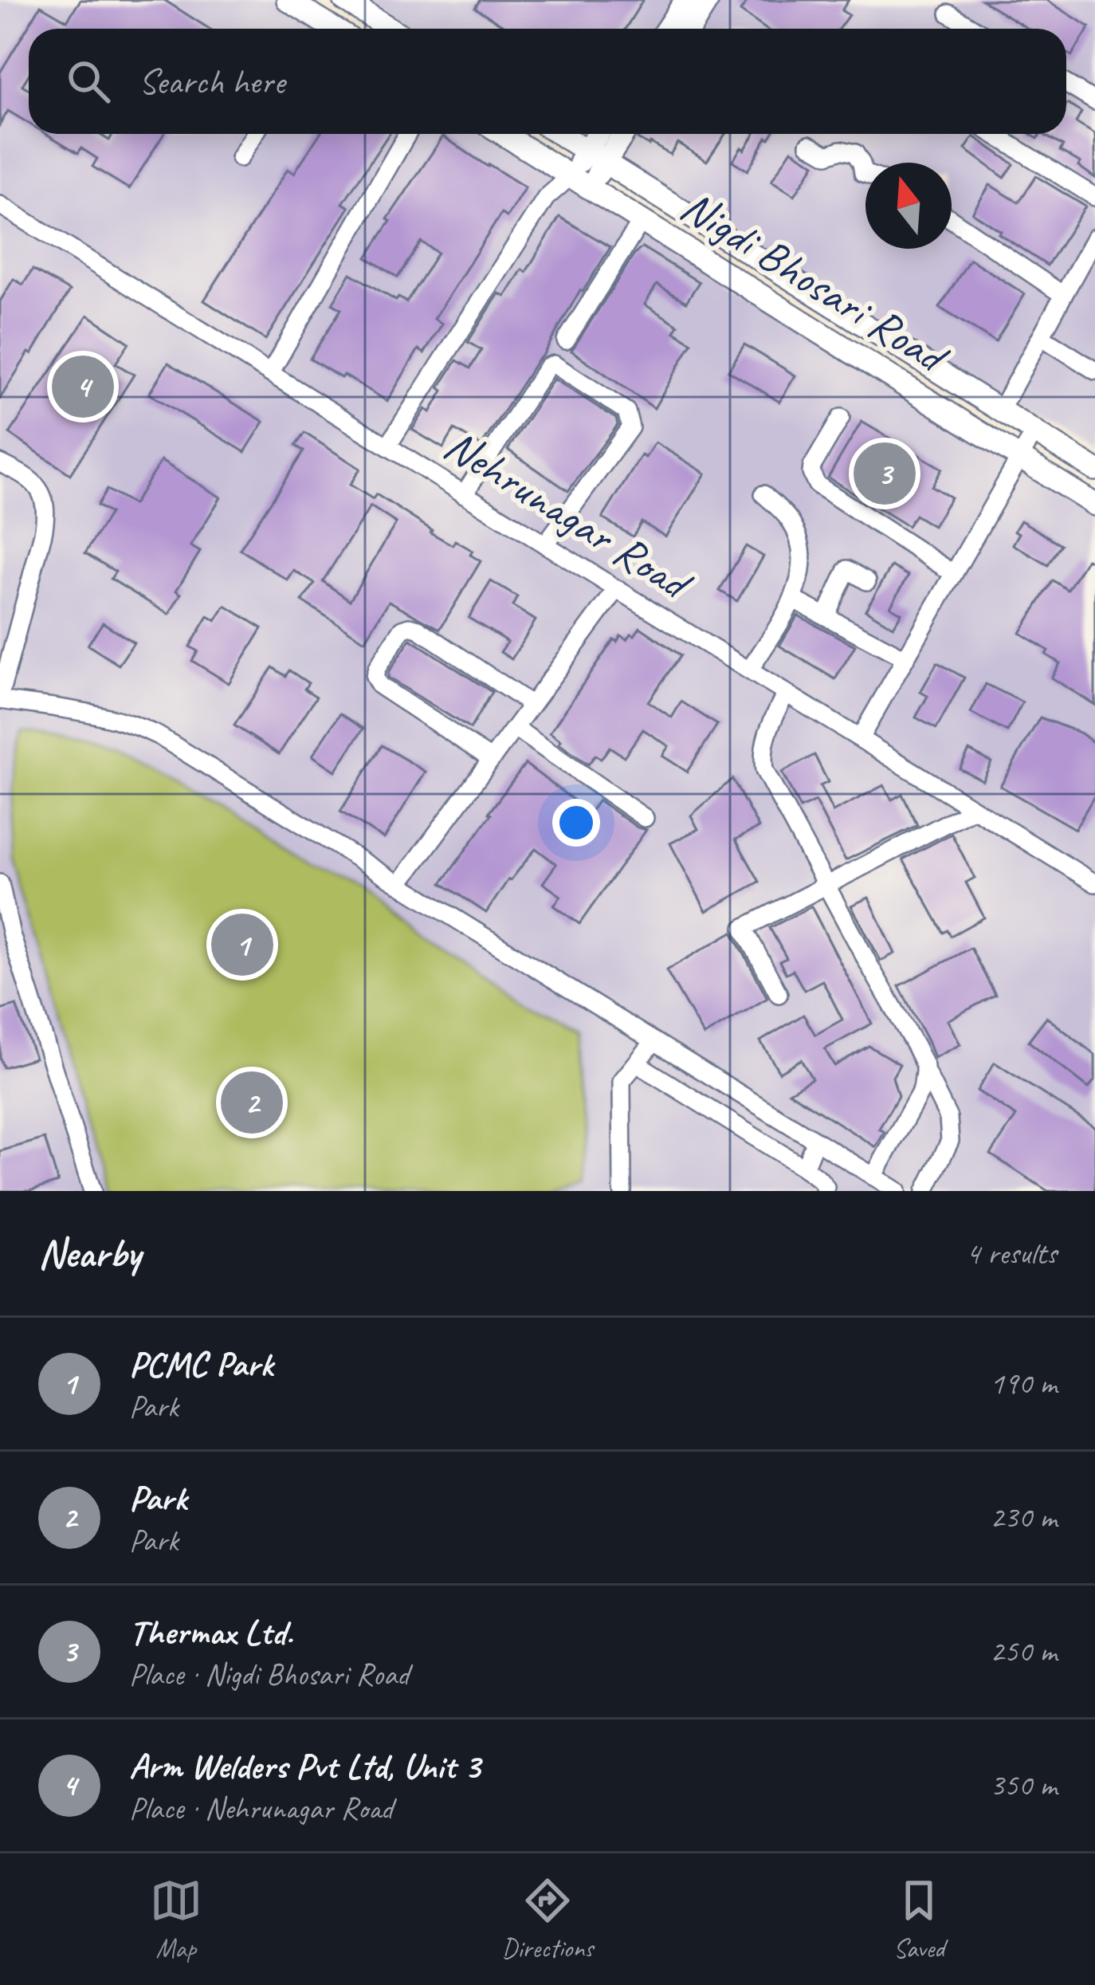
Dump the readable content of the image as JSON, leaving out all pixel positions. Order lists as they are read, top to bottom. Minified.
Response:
{"streets":{"main road":["Nigdi Bhosari Road"],"street":["Nehrunagar Road"]},"north":"top","page":{"search":"Search here","pins":["4","3","1","2"],"heading":["Nearby","4 results"],"list":[{"mark":"1","name":"PCMC Park","note":"Park","value":"190 m"},{"mark":"2","name":"Park","note":"Park","value":"230 m"},{"mark":"3","name":"Thermax Ltd.","note":"Place · Nigdi Bhosari Road","value":"250 m"},{"mark":"4","name":"Arm Welders Pvt Ltd, Unit 3","note":"Place · Nehrunagar Road","value":"350 m"}],"nav":["Map","Directions","Saved"]}}
